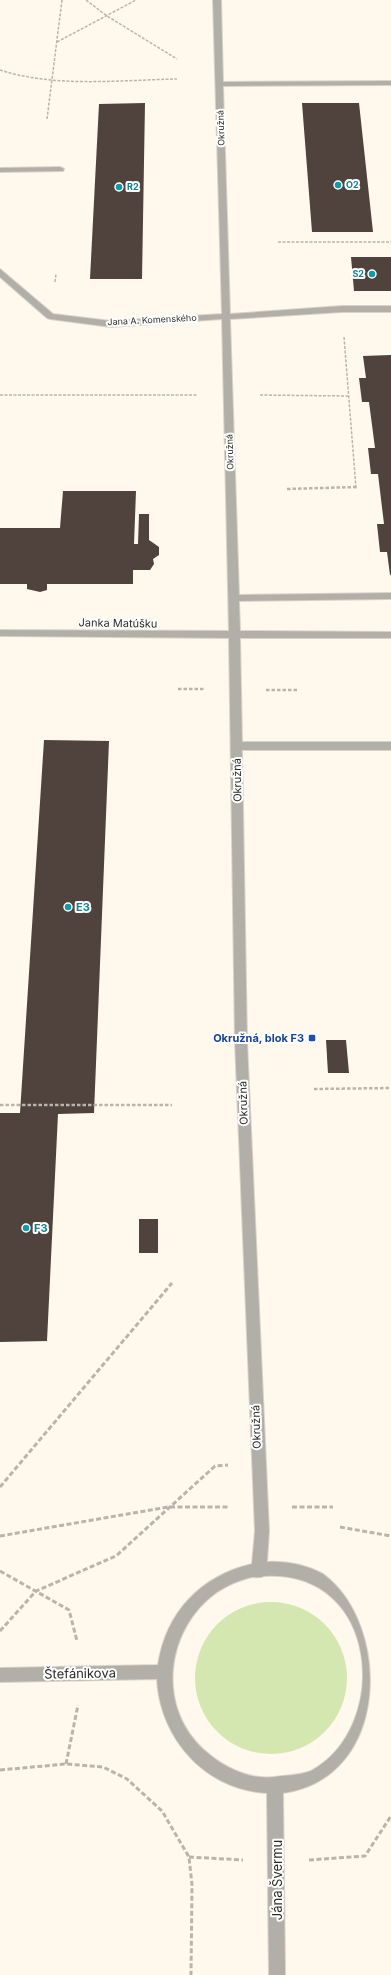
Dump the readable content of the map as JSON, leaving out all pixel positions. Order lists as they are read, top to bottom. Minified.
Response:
{"streets":{"street":["Okružná","Jana A. Komenského","Janka Matúšku","Štefánikova","Jána Švermu"]},"crossings":[["Okružná","Jana A. Komenského"],["Okružná","Janka Matúšku"]],"places":{"other":["O2","R2","S2","E3","F3"],"transit":["Okružná, blok F3"]}}
